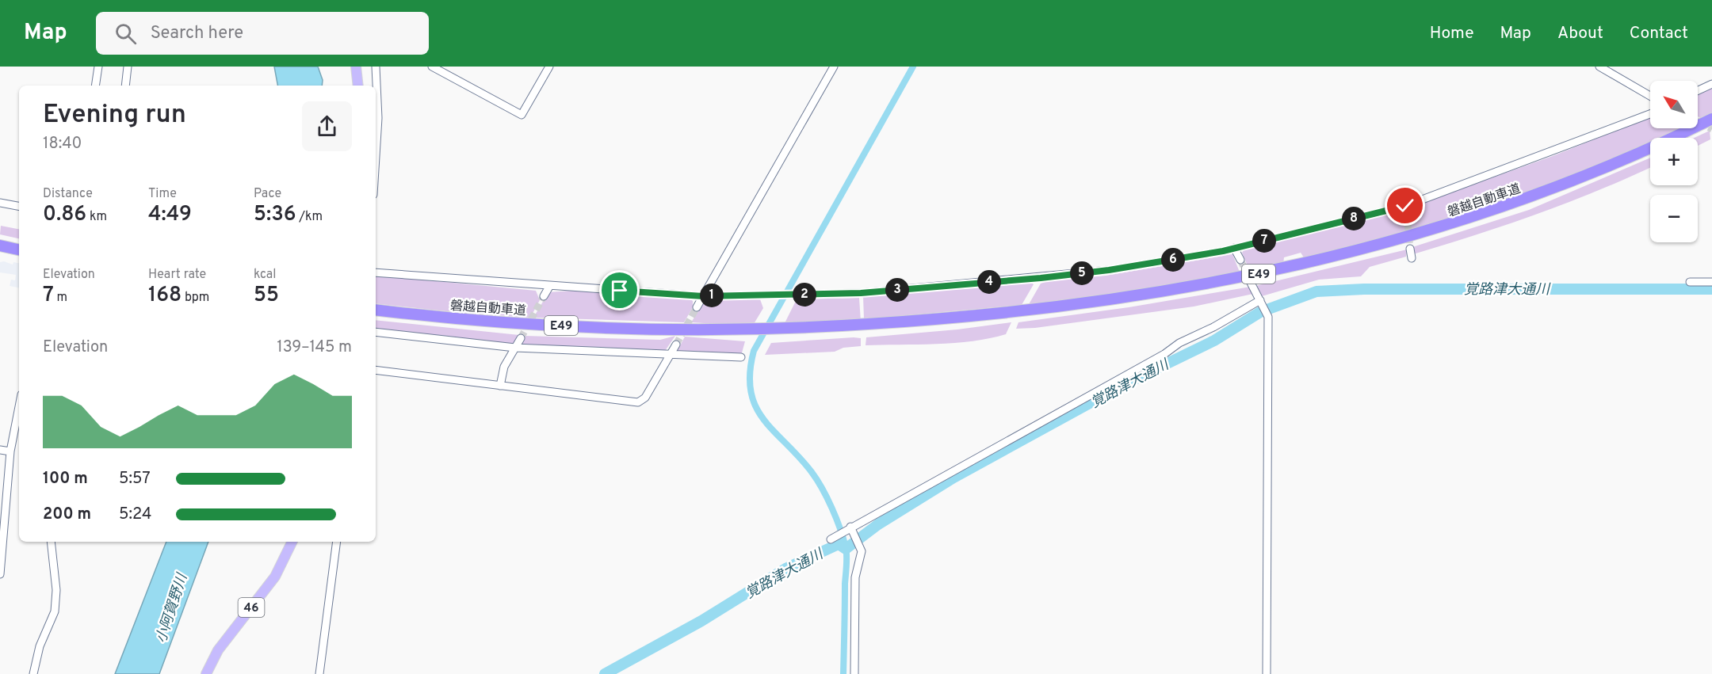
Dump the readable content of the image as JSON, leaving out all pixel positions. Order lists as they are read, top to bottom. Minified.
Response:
{"streets":{"highway":["磐越自動車道","E49"],"main road":["46"]},"water":["覚路津大通川","小阿賀野川"],"north":"top left","page":{"header":"Map","search":"Search here","nav":["Home","Map","About","Contact"],"map_buttons":["+","−"],"heading":["Evening run","18:40"],"stats":[["Distance","0.86 km"],["Time","4:49"],["Pace","5:36 /km"],["Elevation","7 m"],["Heart rate","168 bpm"],["kcal","55"]],"pins":["8","7","6","5","4","3","2","1"],"chart":["Elevation","139–145 m"],"list":[{"name":"100 m","note":"5:57"},{"name":"200 m","note":"5:24"}]}}
